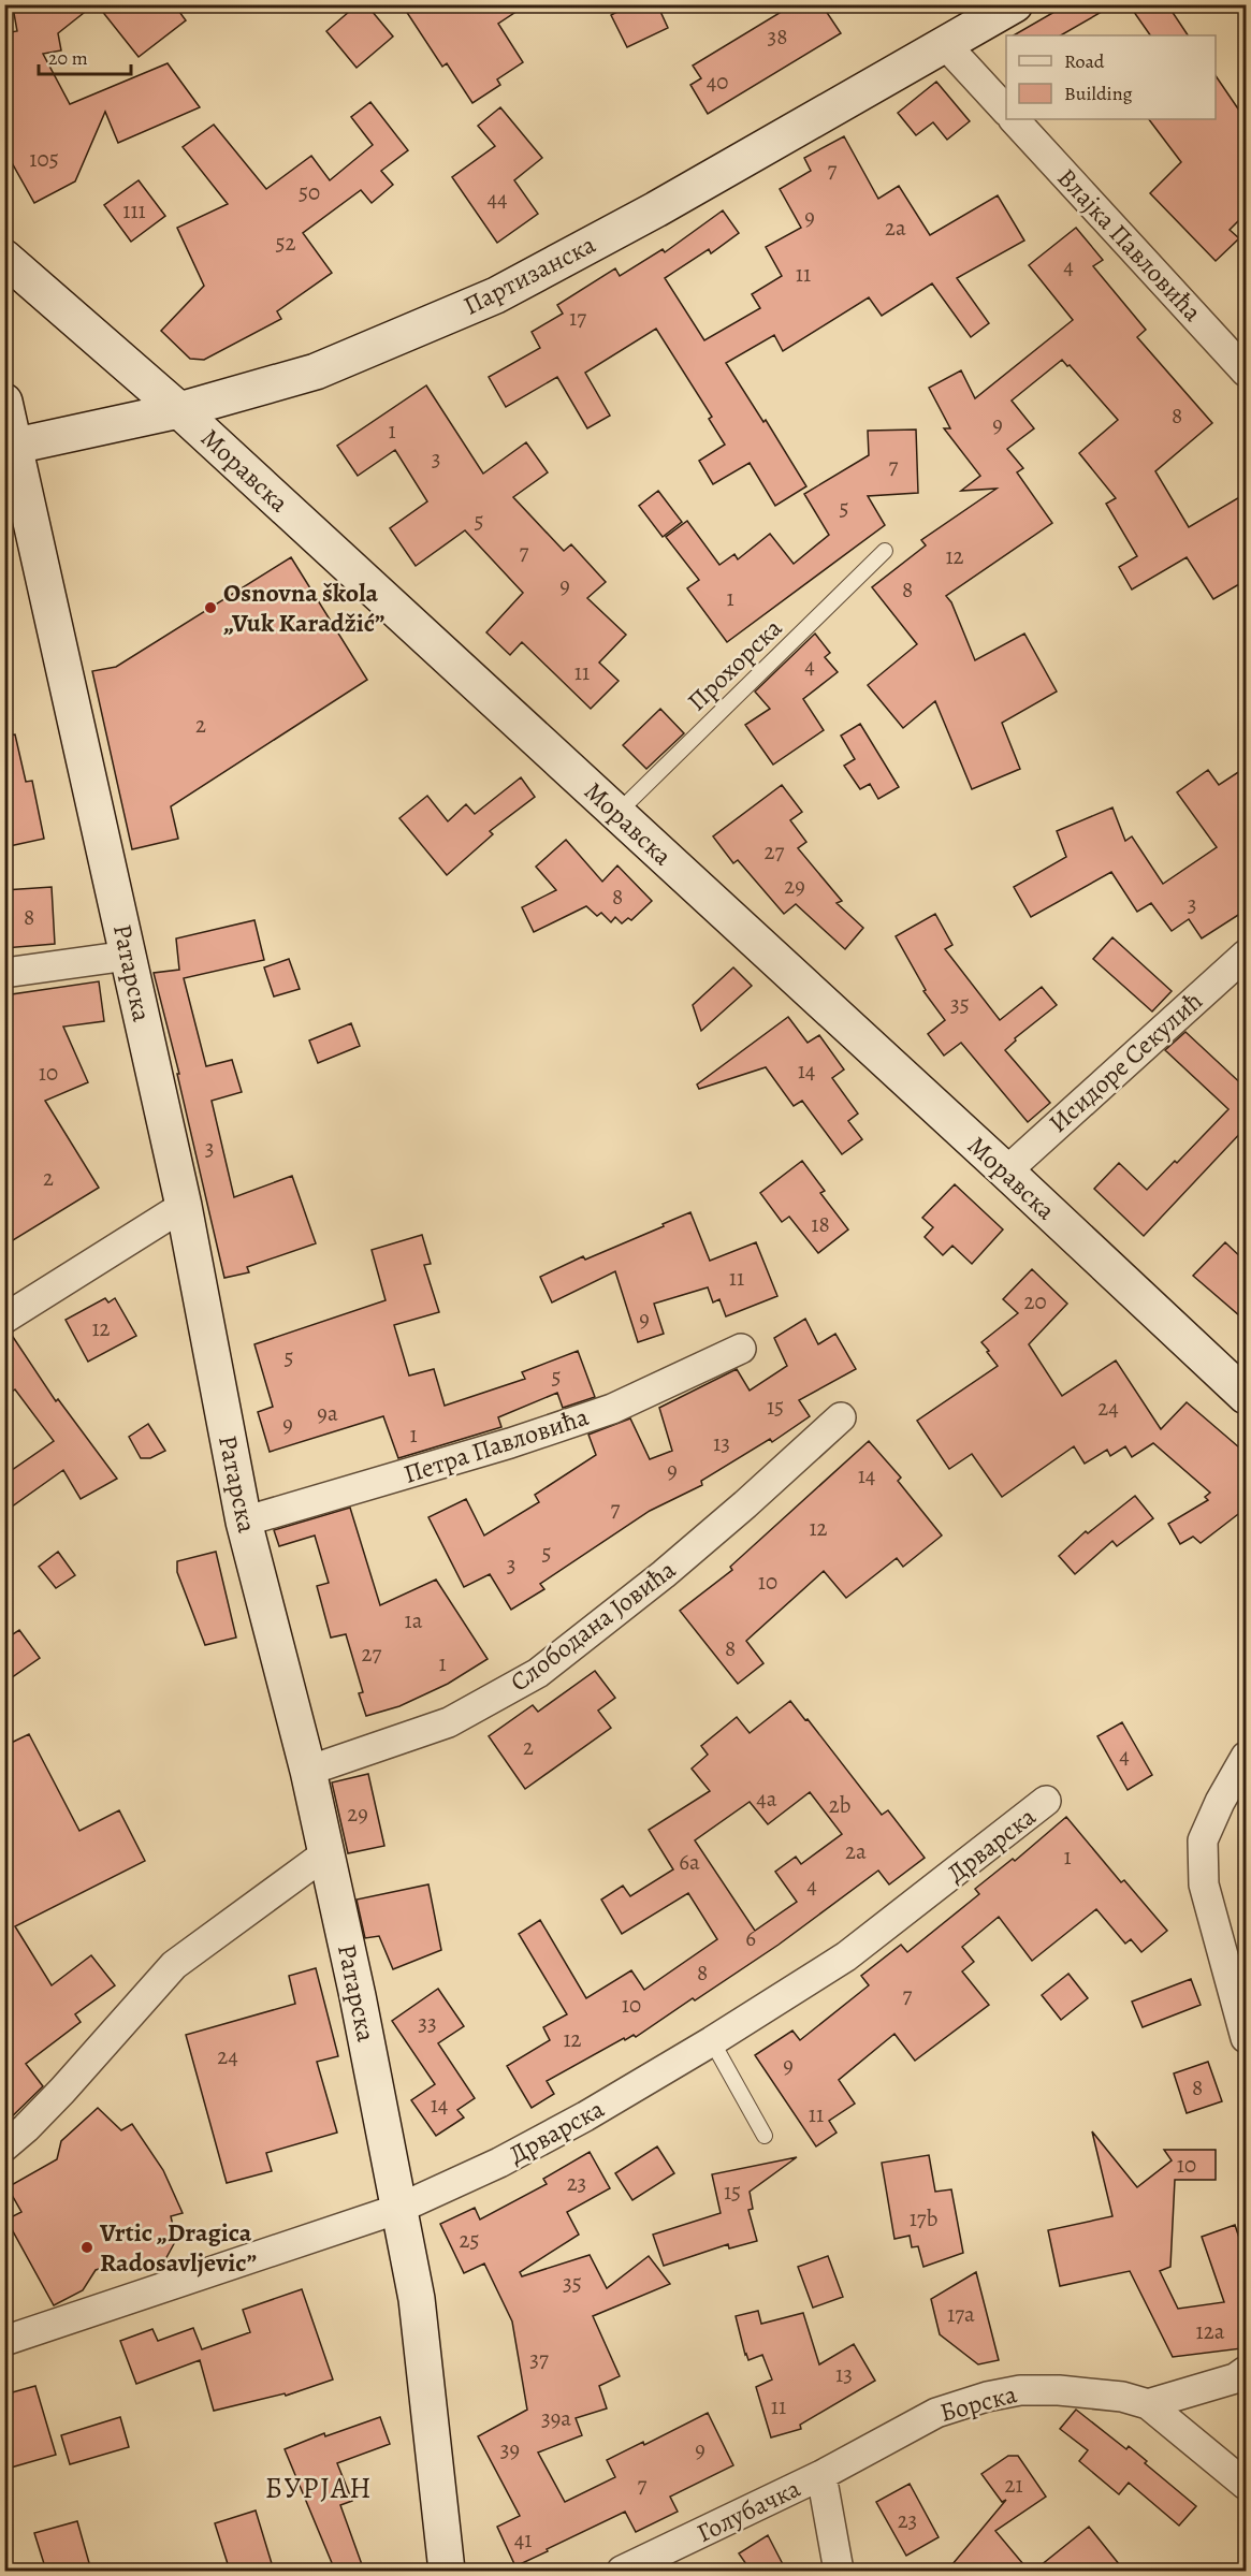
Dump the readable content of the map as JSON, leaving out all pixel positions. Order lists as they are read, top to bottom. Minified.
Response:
{"streets":{"street":["Влајка Павловића","Партизанска","Моравска","Ратарска","Исидоре Секулић","Петра Павловића","Слободана Јовића","Дрварска","Борска","Голубачка"],"lane":["Прохорска"]},"crossings":[["Партизанска","Моравска"],["Партизанска","Ратарска"],["Моравска","Прохорска"],["Моравска","Исидоре Секулић"],["Ратарска","Петра Павловића"],["Ратарска","Слободана Јовића"],["Ратарска","Дрварска"],["Борска","Голубачка"]],"districts":["БУРЈАН"],"places":["Osnovna škola „Vuk Karadžić”","Vrtic „Dragica Radosavljevic”"],"house_numbers":["38","40","105","7","50","44","111","9","2a","52","4","11","17","8","9","1","3","7","5","5","7","12","9","8","1","4","11","2","27","29","8","3","8","35","14","10","3","2","18","11","20","9","12","5","5","15","24","9a","9","1","13","9","14","7","12","5","3","10","1a","8","27","1","2","4","4a","2b","29","2a","1","6a","4","6","8","7","10","33","12","24","9","8","14","11","10","23","15","17b","25","35","17a","12a","37","13","11","39a","39","9","7","21","23","41"],"legend":["Road","Building"],"scale_bar":"20 m"}
